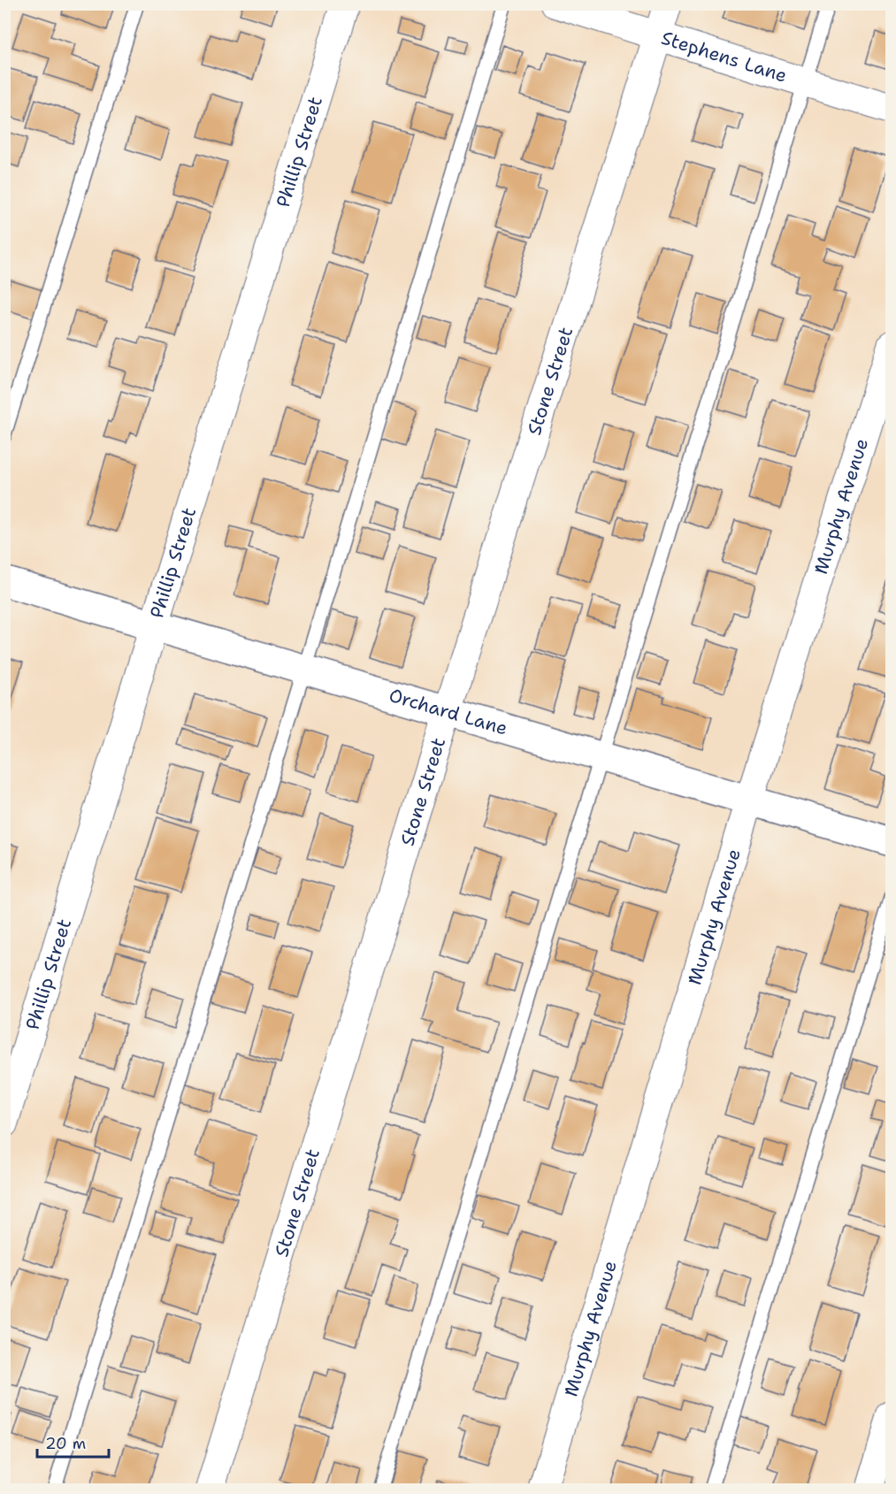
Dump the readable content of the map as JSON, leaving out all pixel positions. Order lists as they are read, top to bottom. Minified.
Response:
{"streets":{"street":["Stephens Lane","Phillip Street","Stone Street","Murphy Avenue","Orchard Lane"]},"crossings":[["Stephens Lane","Stone Street"],["Phillip Street","Orchard Lane"],["Stone Street","Orchard Lane"],["Murphy Avenue","Orchard Lane"]],"scale_bar":"20 m"}
